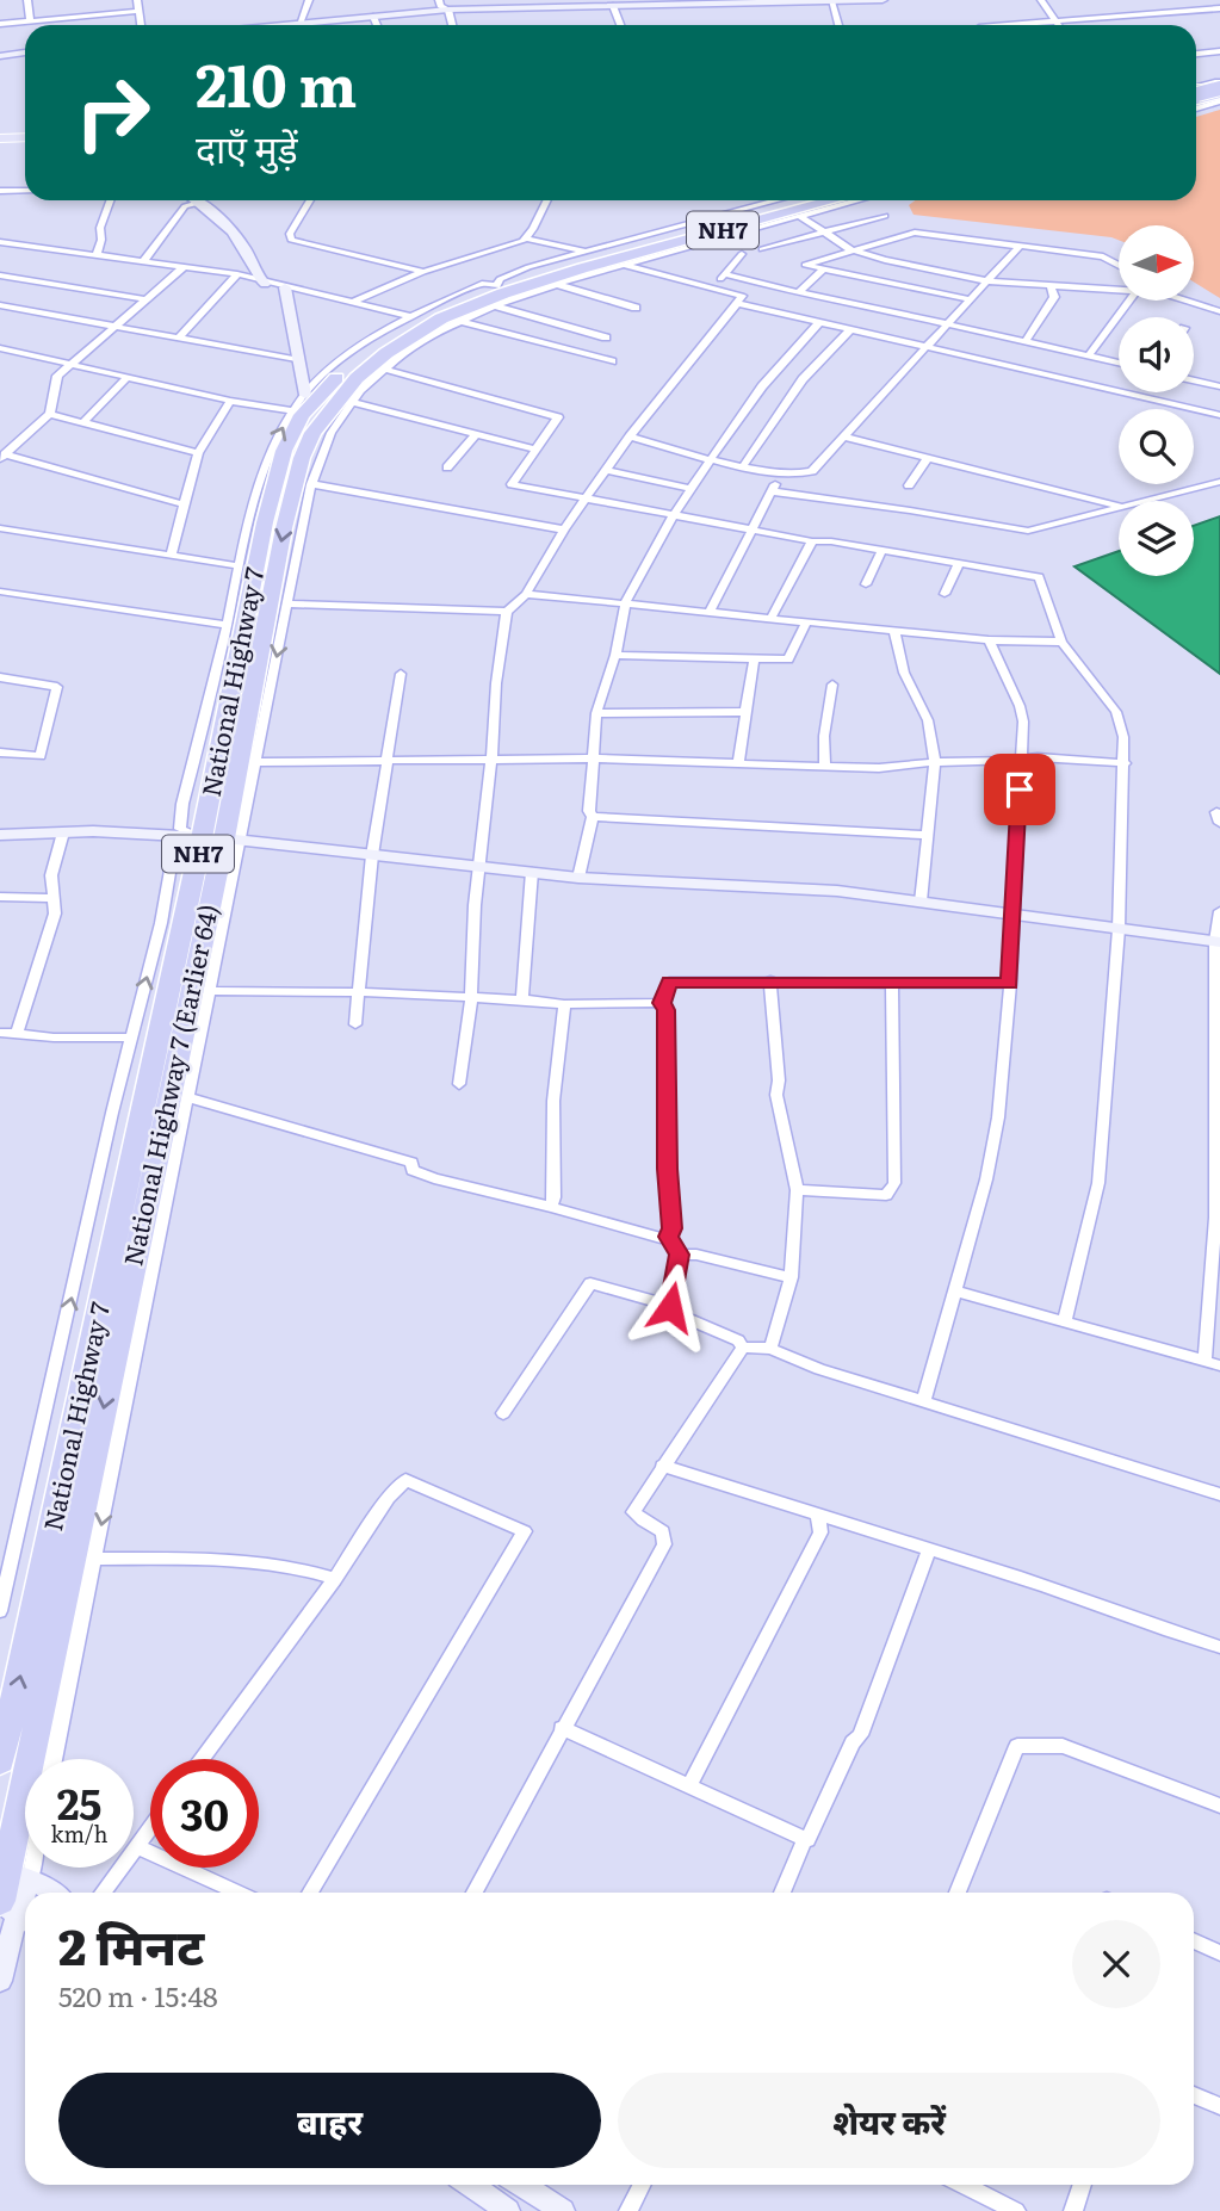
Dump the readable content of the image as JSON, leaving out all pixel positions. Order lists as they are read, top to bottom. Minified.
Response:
{"streets":{"highway":["NH7","National Highway 7","National Highway 7 (Earlier 64)"]},"crossings":[["National Highway 7","National Highway 7 (Earlier 64)"]],"one_way":["National Highway 7","National Highway 7 (Earlier 64)"],"north":"right","page":{"turn":["210 m","दाएँ मुड़ें"],"speed":"25 km/h","limit":"30","heading":["2 मिनट","520 m · 15:48"],"buttons":["बाहर","शेयर करें"]}}
